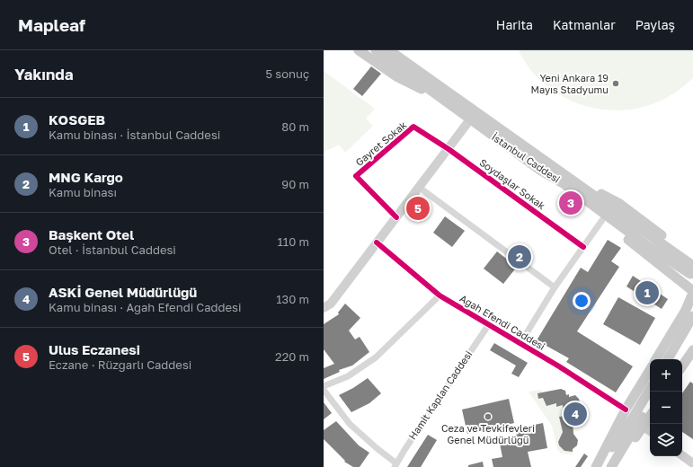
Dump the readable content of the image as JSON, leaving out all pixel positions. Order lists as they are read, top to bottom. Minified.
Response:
{"streets":{"main road":["İstanbul Caddesi"],"street":["Gayret Sokak","Soydaşlar Sokak","Agah Efendi Caddesi","Hamit Kaplan Caddesi"]},"crossings":[["Gayret Sokak","Soydaşlar Sokak"],["Agah Efendi Caddesi","Hamit Kaplan Caddesi"]],"places":["Yeni Ankara 19 Mayıs Stadyumu","Ceza ve Tevkifevleri Genel Müdürlüğü"],"page":{"header":"Mapleaf","nav":["Harita","Katmanlar","Paylaş"],"heading":["Yakında","5 sonuç"],"list":[{"mark":"1","name":"KOSGEB","note":"Kamu binası · İstanbul Caddesi","value":"80 m"},{"mark":"2","name":"MNG Kargo","note":"Kamu binası","value":"90 m"},{"mark":"3","name":"Başkent Otel","note":"Otel · İstanbul Caddesi","value":"110 m"},{"mark":"4","name":"ASKİ Genel Müdürlüğü","note":"Kamu binası · Agah Efendi Caddesi","value":"130 m"},{"mark":"5","name":"Ulus Eczanesi","note":"Eczane · Rüzgarlı Caddesi","value":"220 m"}],"pins":["3","5","2","1","4"],"map_buttons":["+","−"]}}
